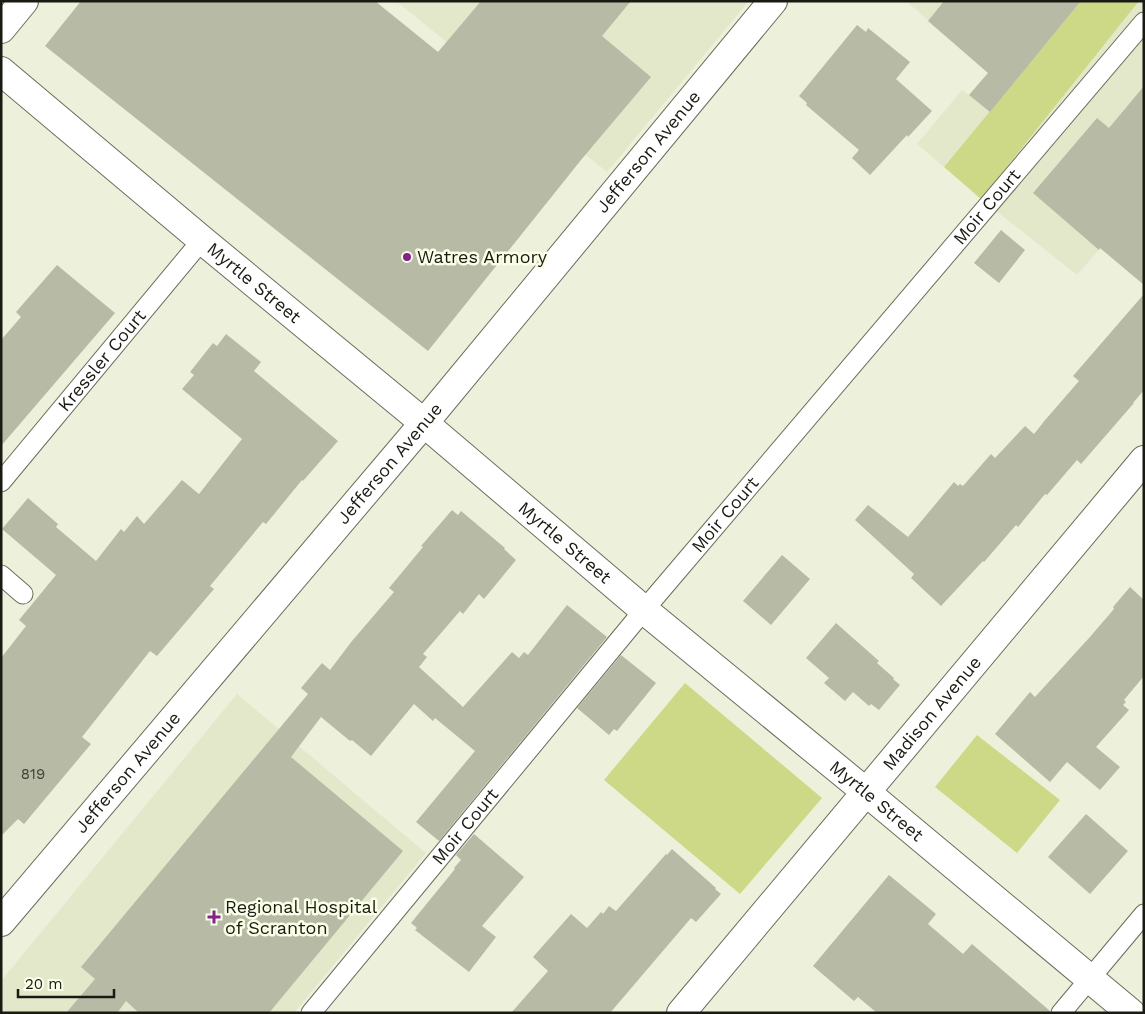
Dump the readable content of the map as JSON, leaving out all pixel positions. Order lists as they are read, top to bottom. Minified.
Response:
{"streets":{"street":["Jefferson Avenue","Myrtle Street","Madison Avenue"],"lane":["Moir Court","Kressler Court"]},"crossings":[["Jefferson Avenue","Myrtle Street"],["Moir Court","Myrtle Street"],["Myrtle Street","Kressler Court"],["Myrtle Street","Madison Avenue"]],"places":{"other":["Watres Armory"],"health":["Regional Hospital of Scranton"]},"house_numbers":["819"],"scale_bar":"20 m"}
